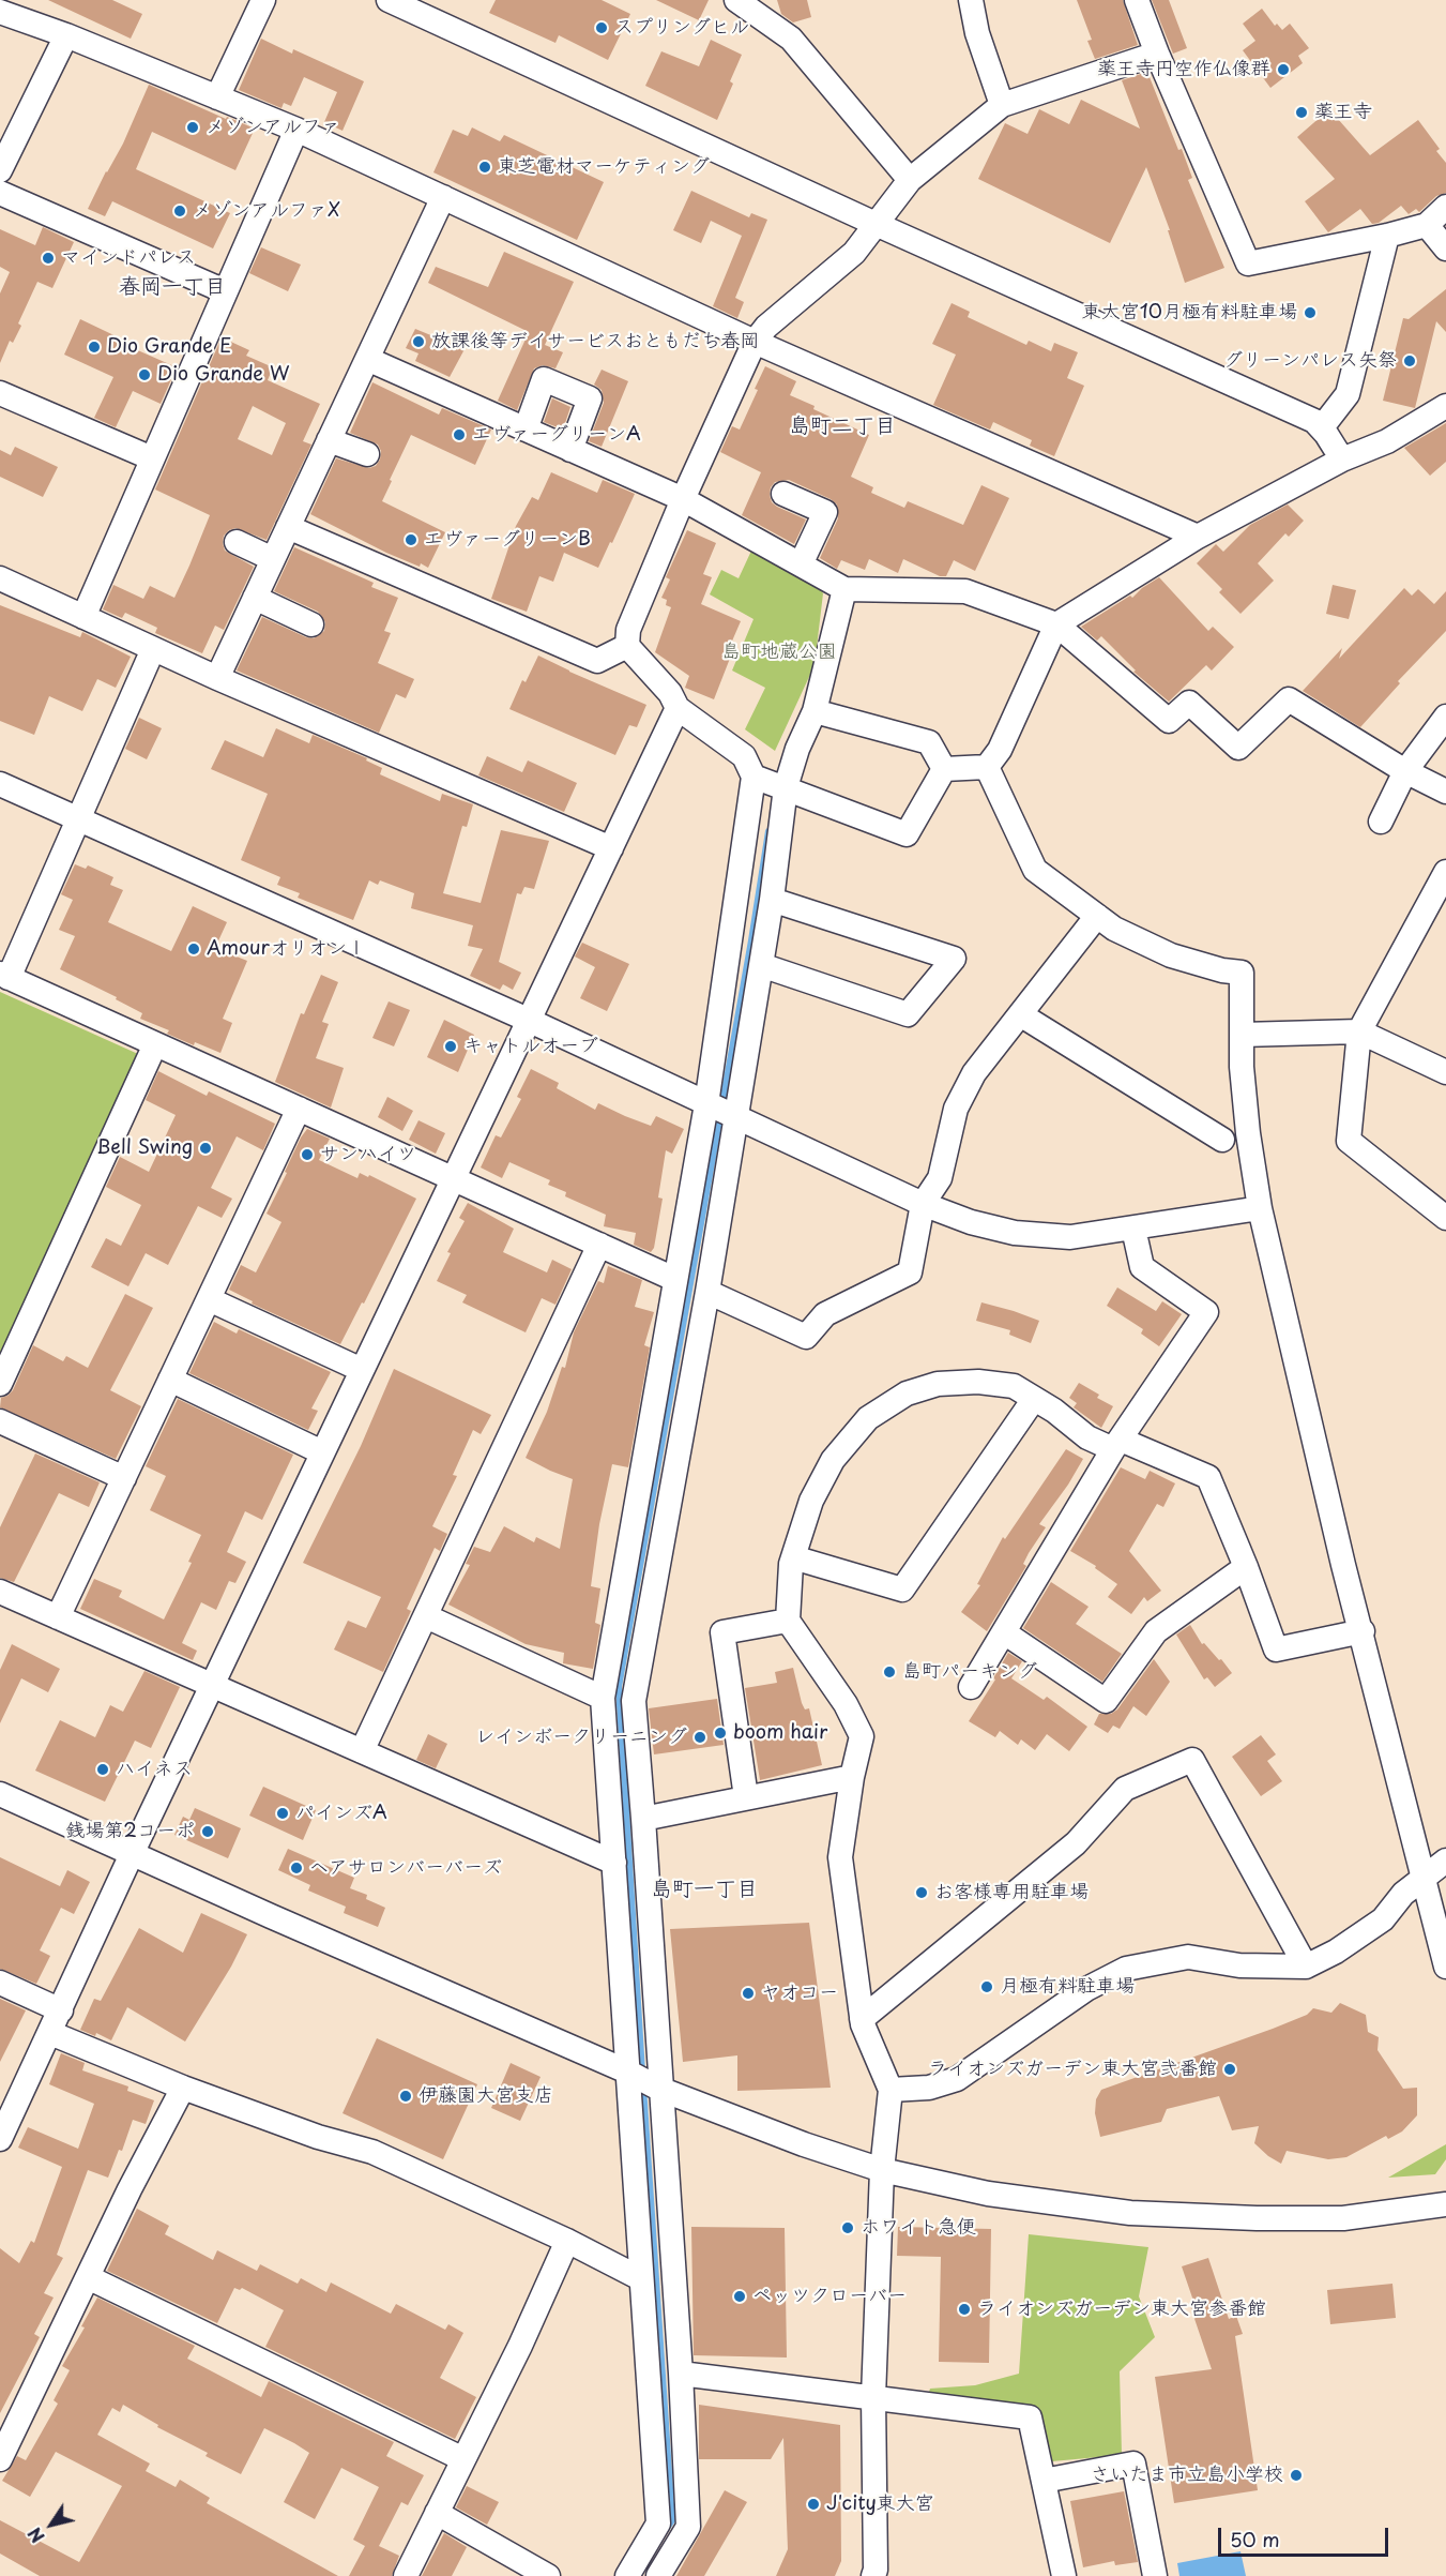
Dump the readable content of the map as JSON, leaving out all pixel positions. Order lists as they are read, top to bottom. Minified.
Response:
{"districts":["春岡一丁目","島町二丁目","島町一丁目"],"parks":["島町地蔵公園"],"places":["スプリングヒル","薬王寺円空作仏像群","薬王寺","メゾンアルファ","東芝電材マーケティング","メゾンアルファX","マインドパレス","東大宮10月極有料駐車場","放課後等デイサービスおともだち春岡","Dio Grande E","グリーンパレス矢祭","Dio Grande W","エヴァーグリーンA","エヴァーグリーンB","AmourオリオンⅠ","キャトルオーブ","Bell Swing","サンハイツ","島町パーキング","boom hair","レインボークリーニング","ハイネス","パインズA","銭場第2コーポ","ヘアサロンバーバーズ","お客様専用駐車場","月極有料駐車場","ヤオコー","ライオンズガーデン東大宮弐番館","伊藤園大宮支店","ホワイト急便","ペッツクローバー","ライオンズガーデン東大宮参番館","さいたま市立島小学校","J'city東大宮"],"scale_bar":"50 m","north":"bottom left"}
